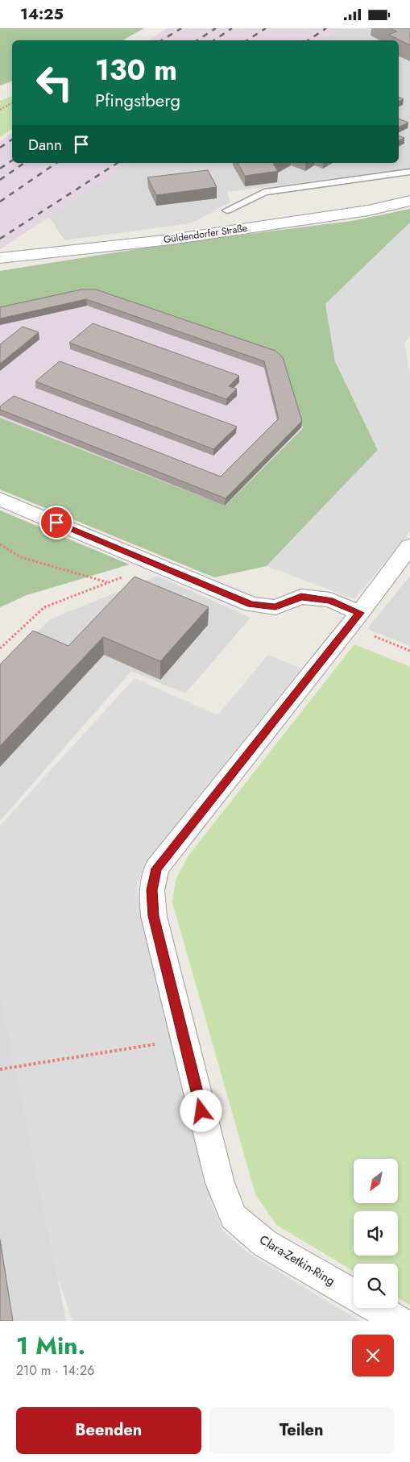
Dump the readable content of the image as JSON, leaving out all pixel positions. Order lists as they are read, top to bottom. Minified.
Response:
{"streets":{"street":["Güldendorfer Straße","Clara-Zetkin-Ring"]},"north":"bottom left","page":{"status":"14:25","turn":["130 m","Pfingstberg"],"then":"Dann","heading":["1 Min.","210 m · 14:26"],"buttons":["Beenden","Teilen"]}}
